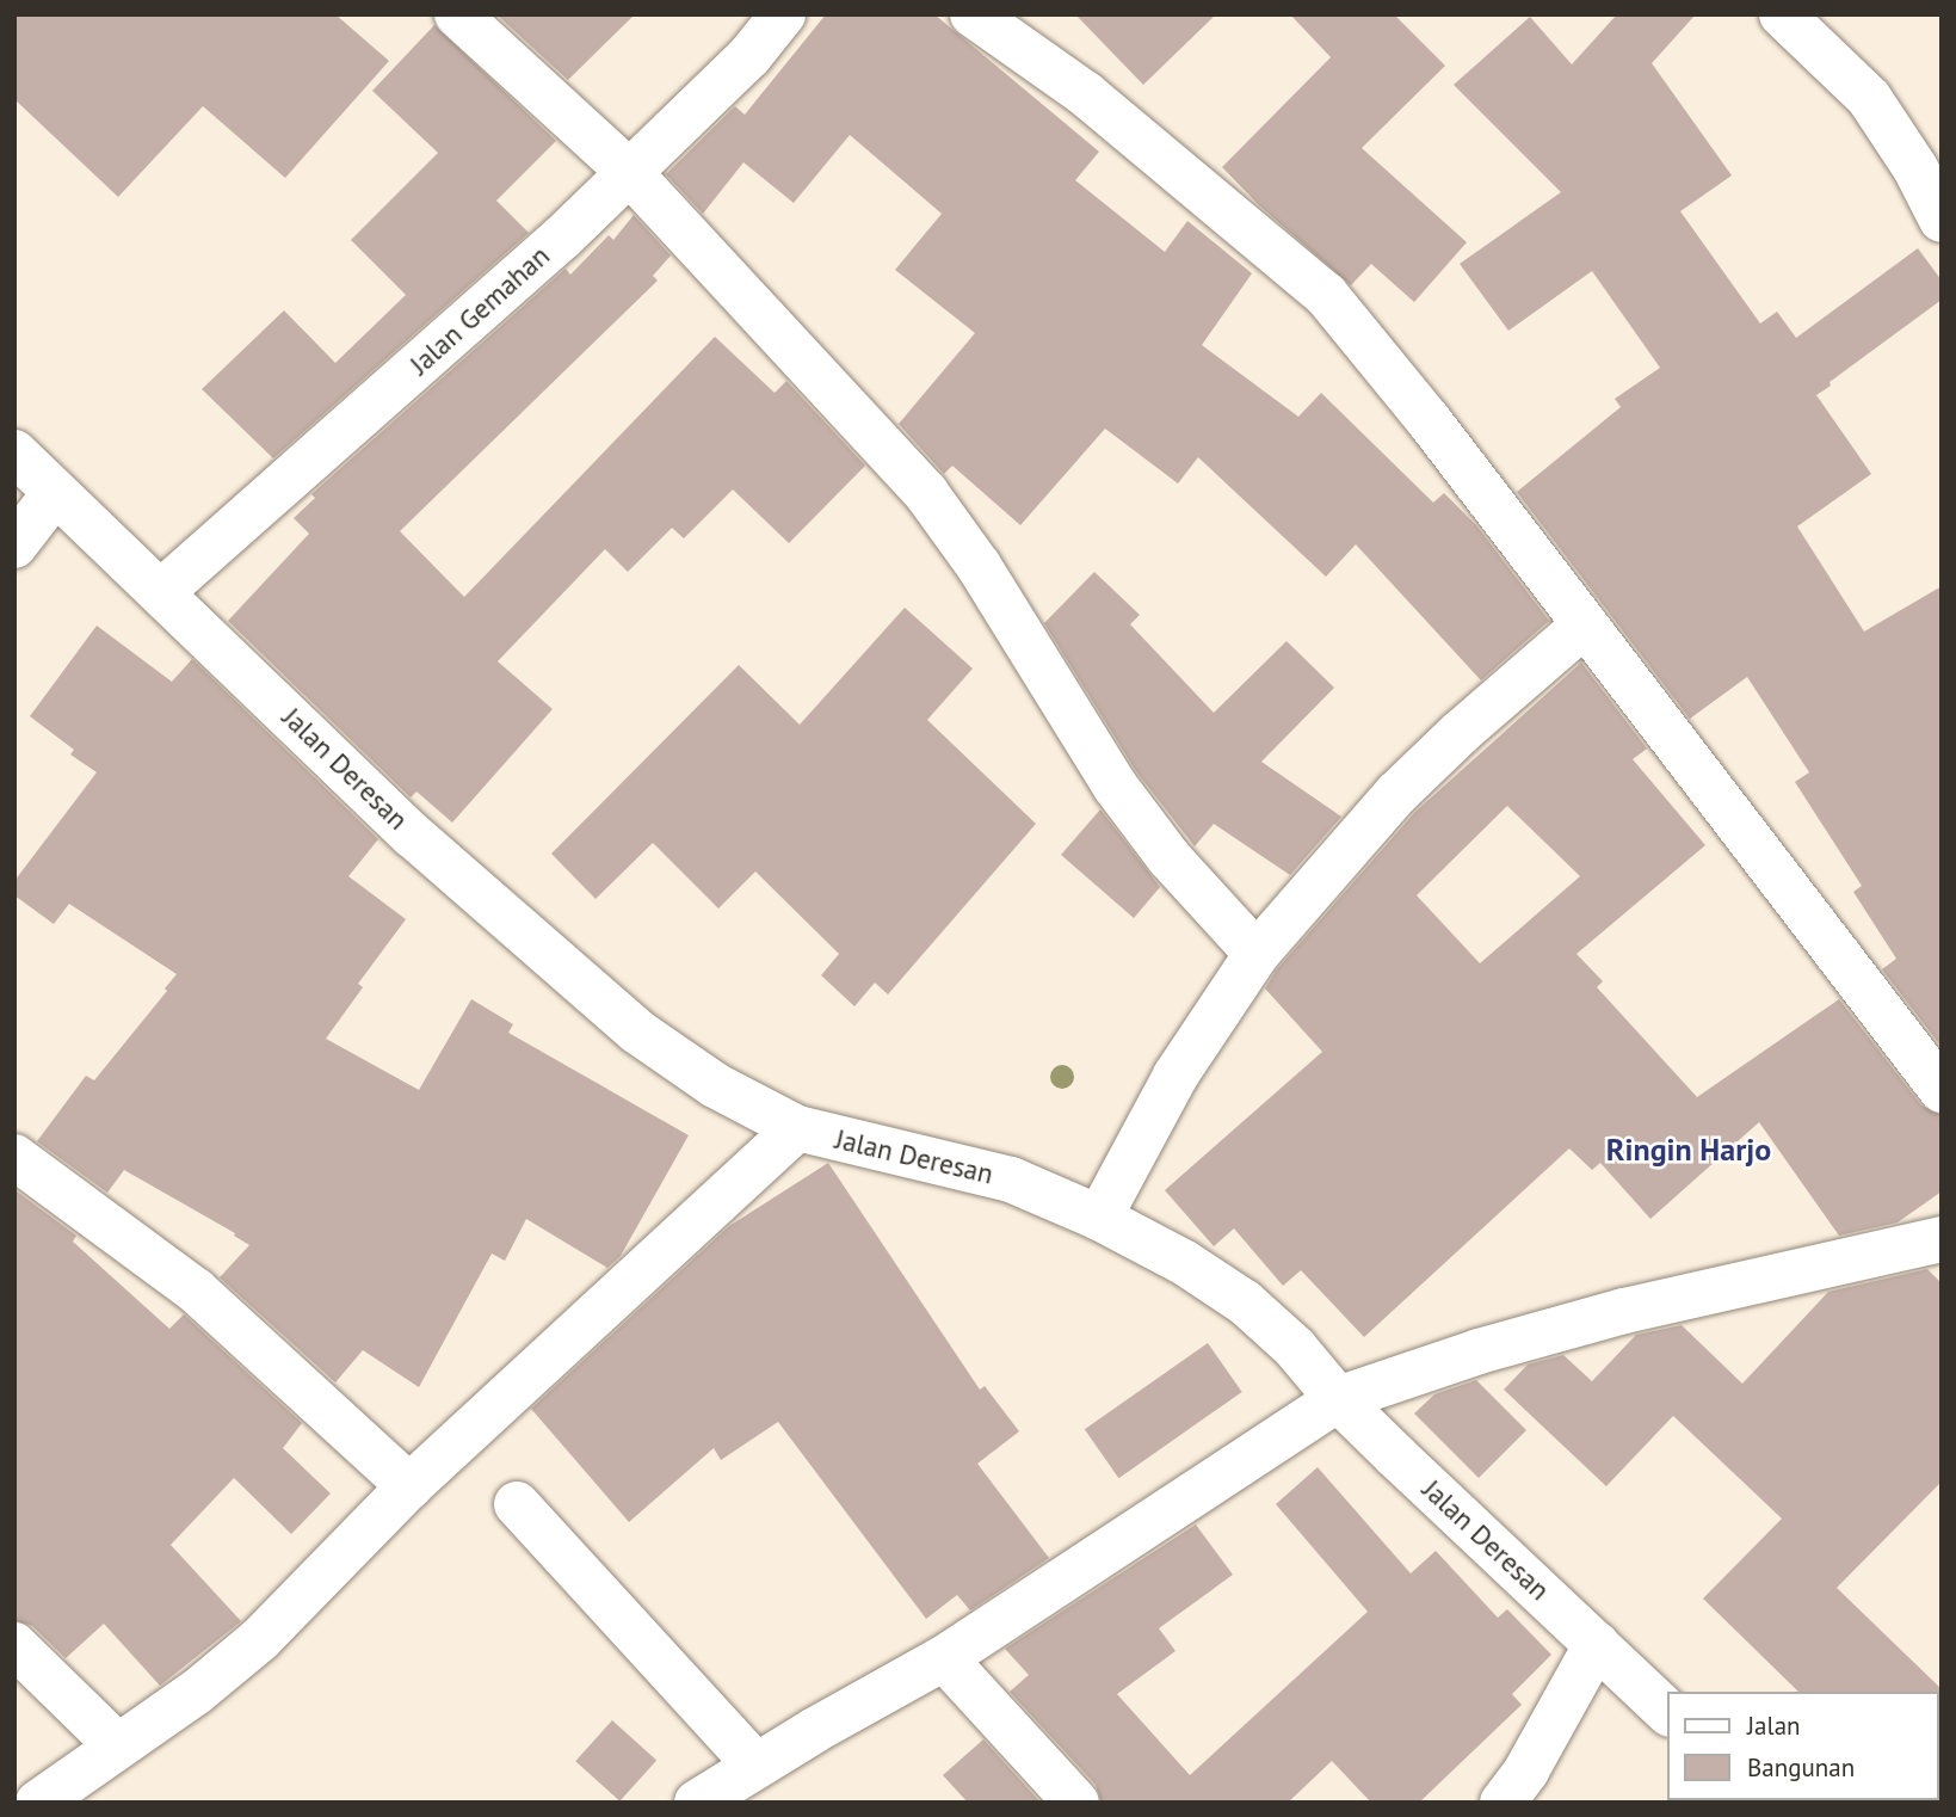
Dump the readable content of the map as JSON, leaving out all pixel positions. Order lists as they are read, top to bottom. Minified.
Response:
{"streets":{"street":["Jalan Gemahan","Jalan Deresan"]},"crossings":[["Jalan Gemahan","Jalan Deresan"]],"districts":["Ringin Harjo"],"legend":["Jalan","Bangunan"]}
